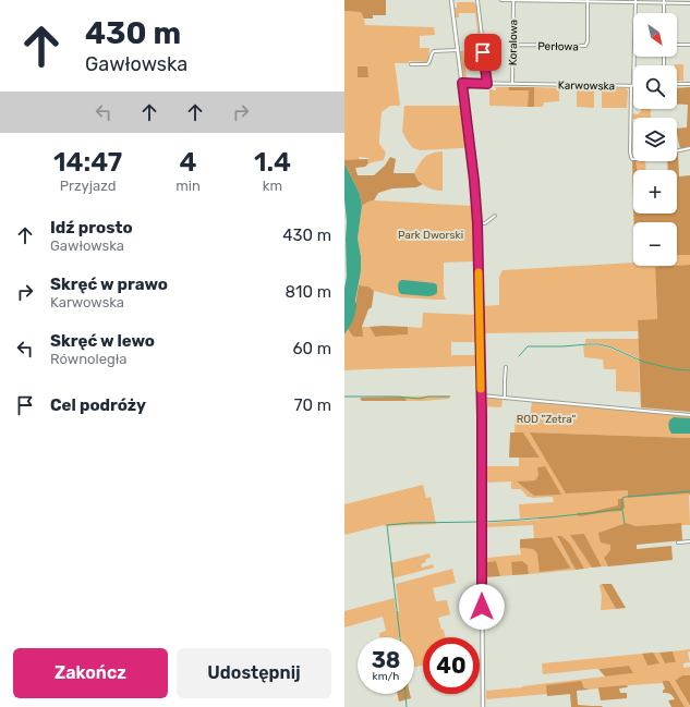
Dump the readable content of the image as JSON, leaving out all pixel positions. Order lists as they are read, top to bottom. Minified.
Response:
{"streets":{"street":["Koralowa","Perłowa","Karwowska"]},"crossings":[["Koralowa","Perłowa"],["Koralowa","Karwowska"]],"parks":["Park Dworski","ROD \"Zetra\""],"north":"bottom right","page":{"turn":["430 m","Gawłowska"],"map_buttons":["+","−"],"eta":["14:47","Przyjazd","4","min","1.4","km"],"list":[{"name":"Idź prosto","note":"Gawłowska","value":"430 m"},{"name":"Skręć w prawo","note":"Karwowska","value":"810 m"},{"name":"Skręć w lewo","note":"Równoległa","value":"60 m"},{"name":"Cel podróży","value":"70 m"}],"speed":"38 km/h","limit":"40","buttons":["Zakończ","Udostępnij"]}}
